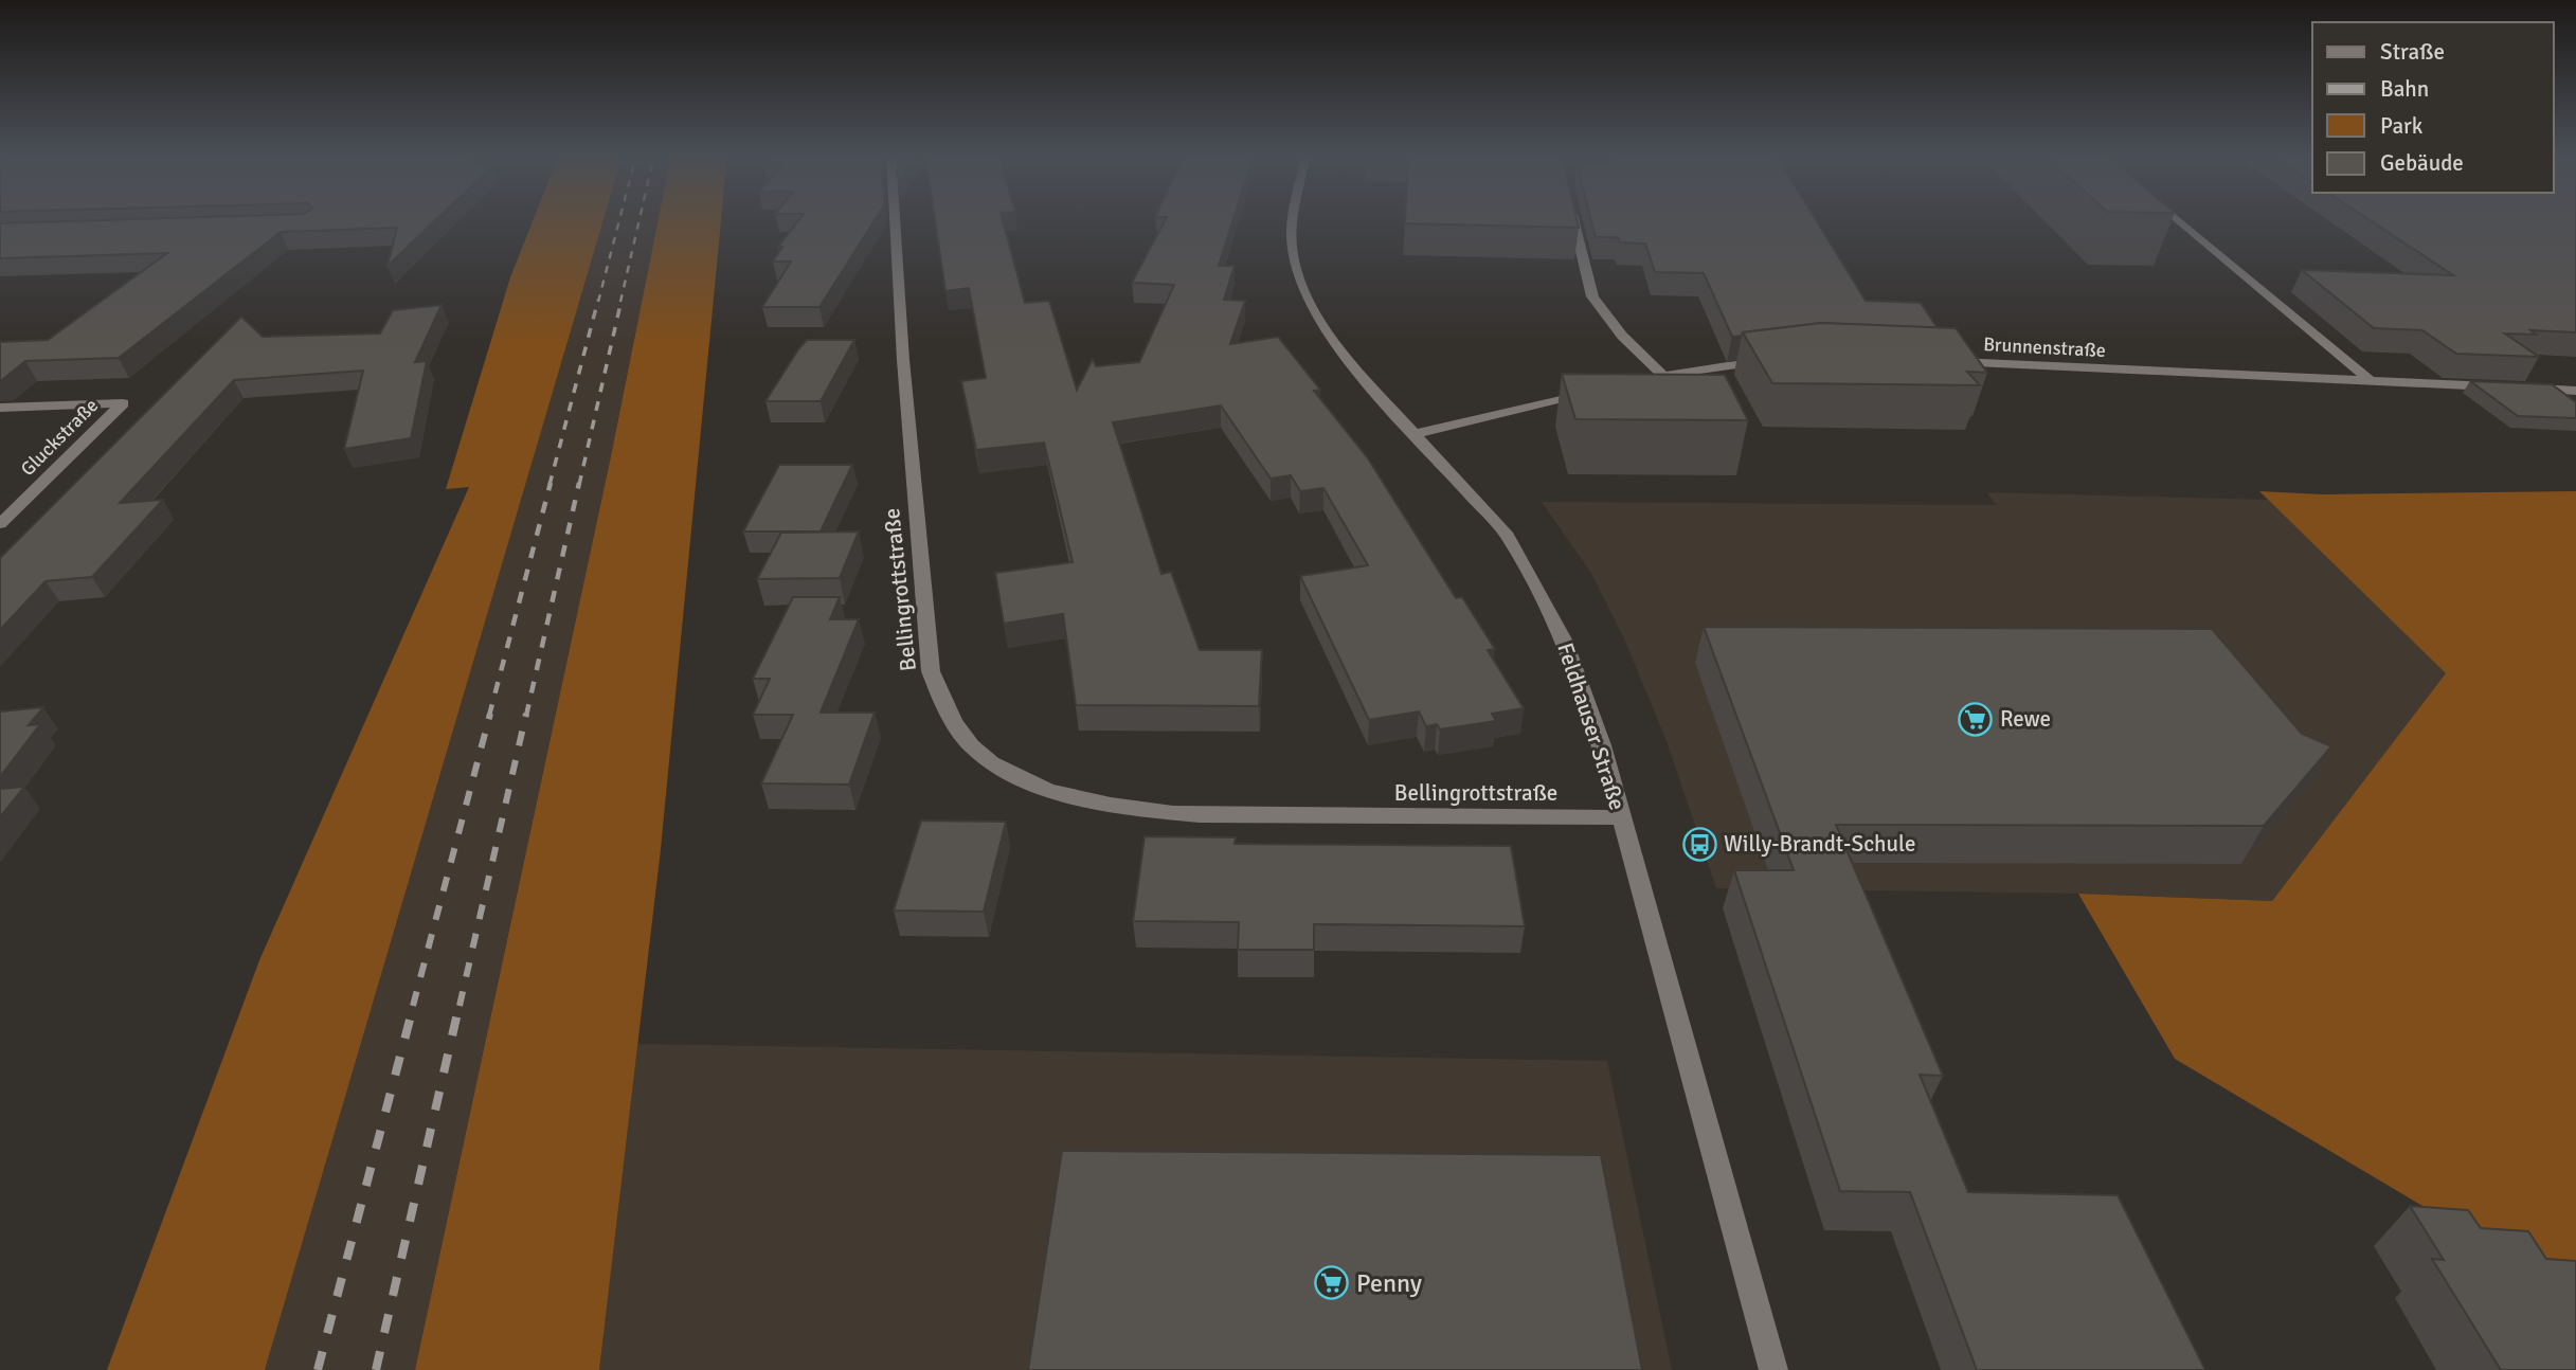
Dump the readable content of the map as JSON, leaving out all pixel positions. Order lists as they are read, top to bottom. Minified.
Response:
{"streets":{"street":["Brunnenstraße","Gluckstraße","Bellingrottstraße","Feldhauser Straße"]},"crossings":[["Bellingrottstraße","Feldhauser Straße"]],"places":{"supermarket":["Rewe","Penny"],"bus stop":["Willy-Brandt-Schule"]},"legend":["Straße","Bahn","Park","Gebäude"]}
